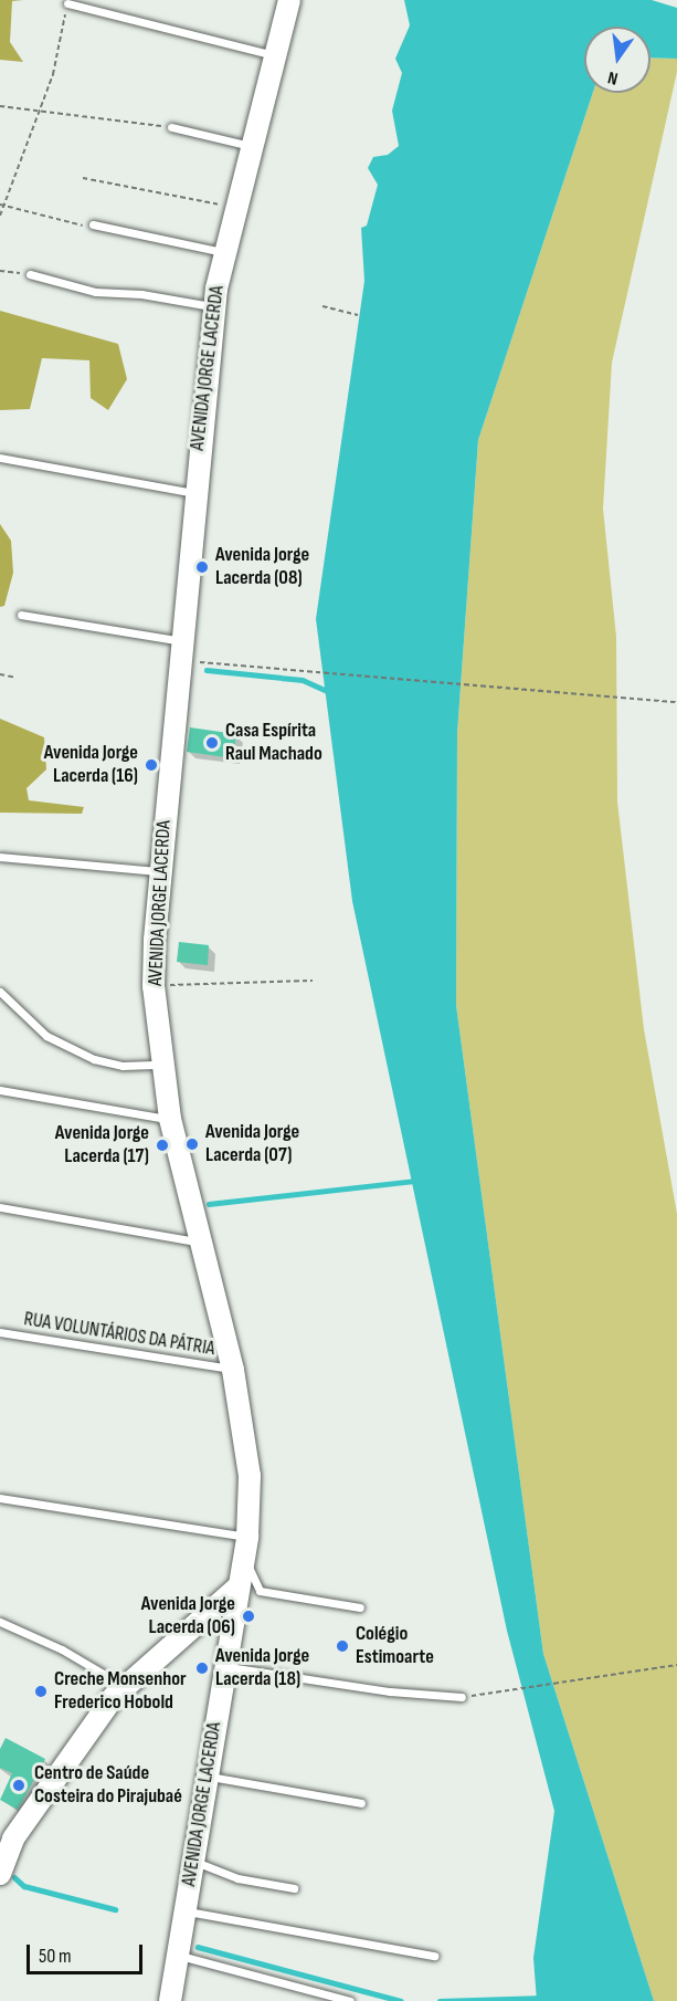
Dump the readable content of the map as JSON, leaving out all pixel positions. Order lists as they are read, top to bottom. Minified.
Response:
{"streets":{"main road":["AVENIDA JORGE LACERDA"],"lane":["RUA VOLUNTÁRIOS DA PÁTRIA"]},"crossings":[["AVENIDA JORGE LACERDA","RUA VOLUNTÁRIOS DA PÁTRIA"]],"places":["Avenida Jorge Lacerda (08)","Casa Espírita Raul Machado","Avenida Jorge Lacerda (16)","Avenida Jorge Lacerda (07)","Avenida Jorge Lacerda (17)","Avenida Jorge Lacerda (06)","Colégio Estimoarte","Avenida Jorge Lacerda (18)","Creche Monsenhor Frederico Hobold","Centro de Saúde Costeira do Pirajubaé"],"scale_bar":"50 m","north":"bottom"}
